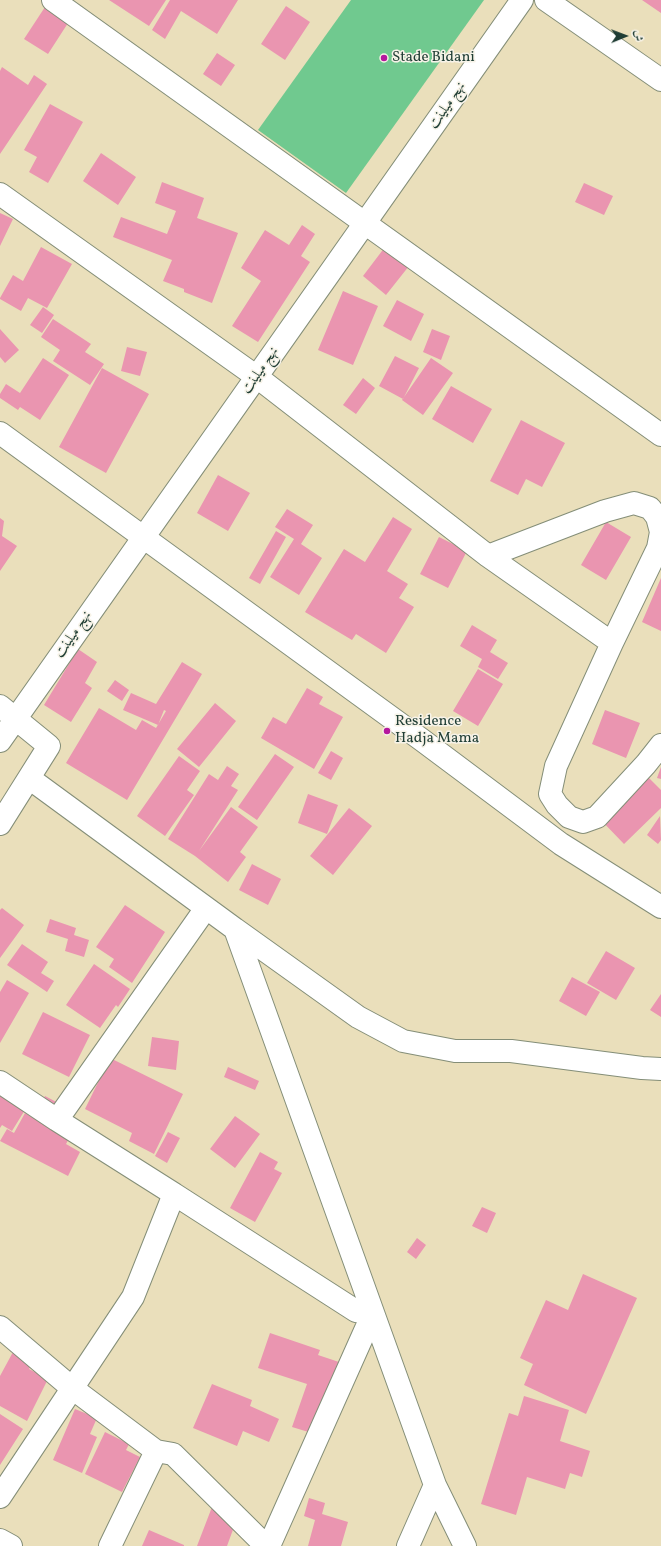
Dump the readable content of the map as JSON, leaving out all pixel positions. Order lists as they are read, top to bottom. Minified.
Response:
{"streets":{"street":["نهج ميلينت"]},"places":["Stade Bidani","Residence Hadja Mama"],"north":"right"}
